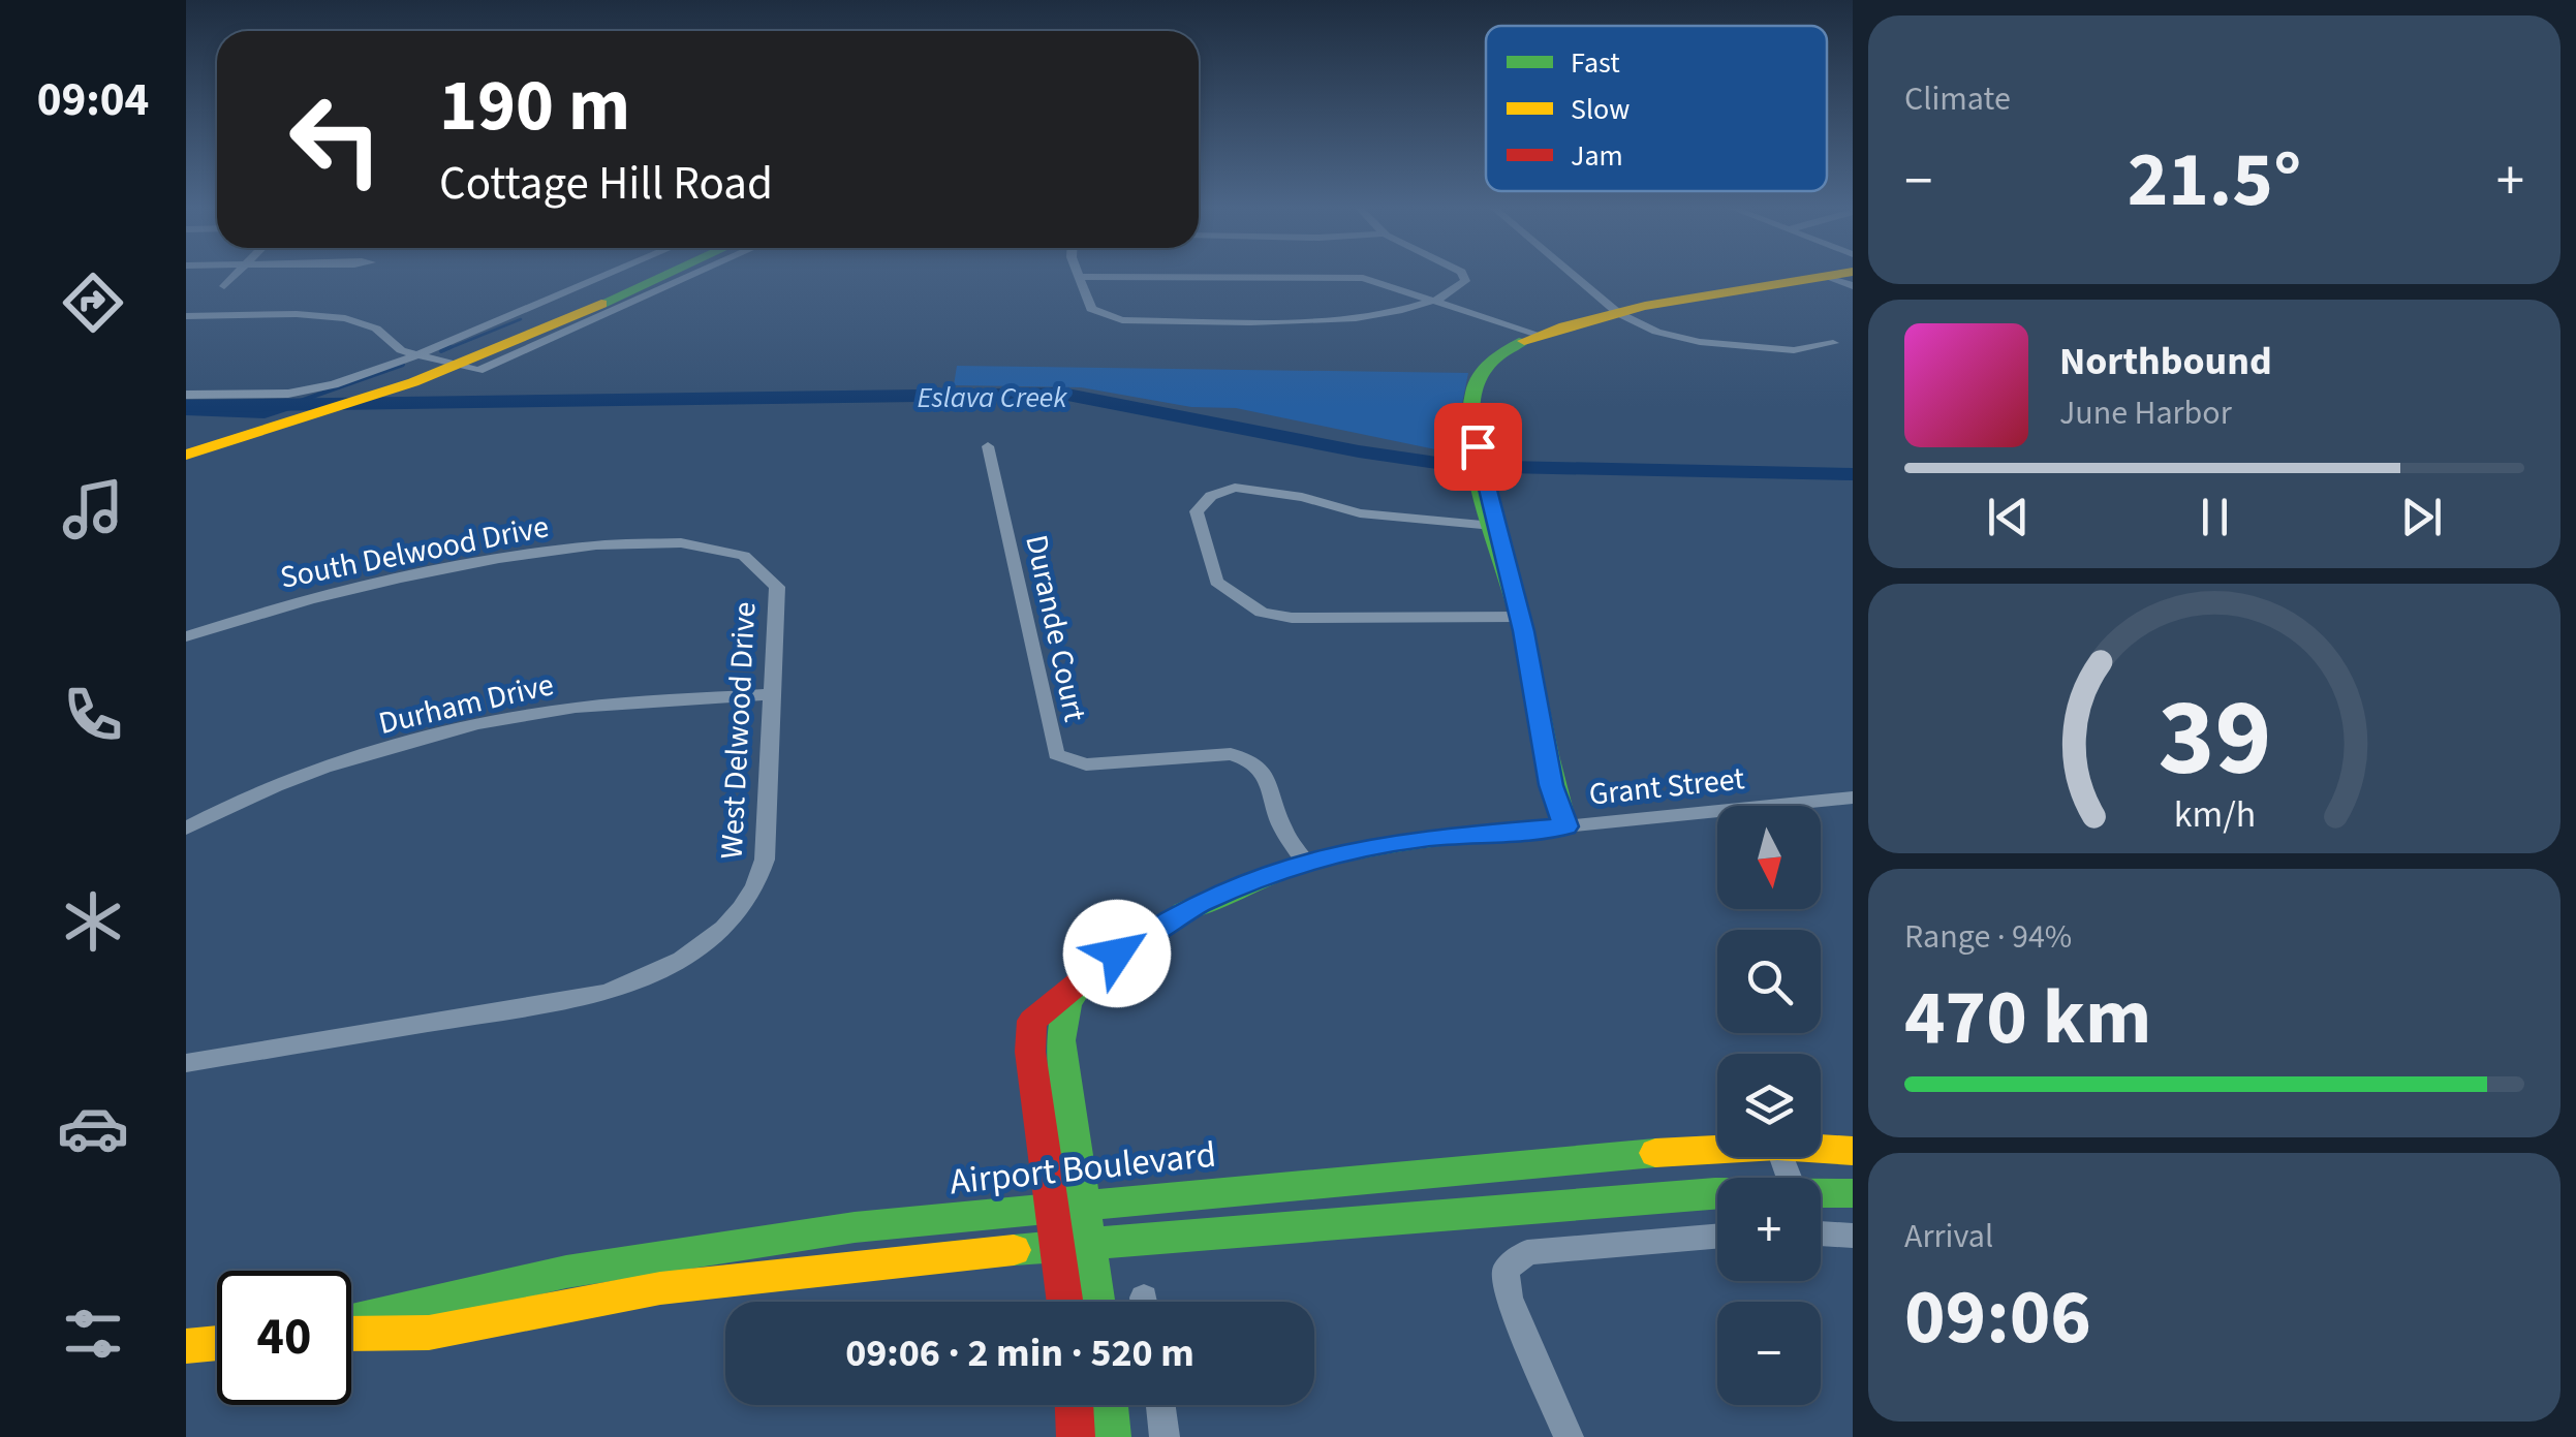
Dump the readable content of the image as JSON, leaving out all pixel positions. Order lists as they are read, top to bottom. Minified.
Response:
{"streets":{"main road":["Grant Street","Airport Boulevard"],"street":["South Delwood Drive","Durande Court","Durham Drive","West Delwood Drive"]},"crossings":[["South Delwood Drive","West Delwood Drive"],["Durande Court","Grant Street"],["Durham Drive","West Delwood Drive"],["Grant Street","Airport Boulevard"]],"water":["Eslava Creek"],"legend":["Fast","Slow","Jam"],"north":"bottom","page":{"tabs":"09:04","tile":["Climate",["Range · 94%","470 km"],["Arrival","09:06"]],"turn":["190 m","Cottage Hill Road"],"heat":["−","21.5°","+"],"song":["Northbound","June Harbor"],"map_buttons":["+","−"],"limit":"40","trip":"09:06 · 2 min · 520 m","gauge":["39","km/h"]}}
